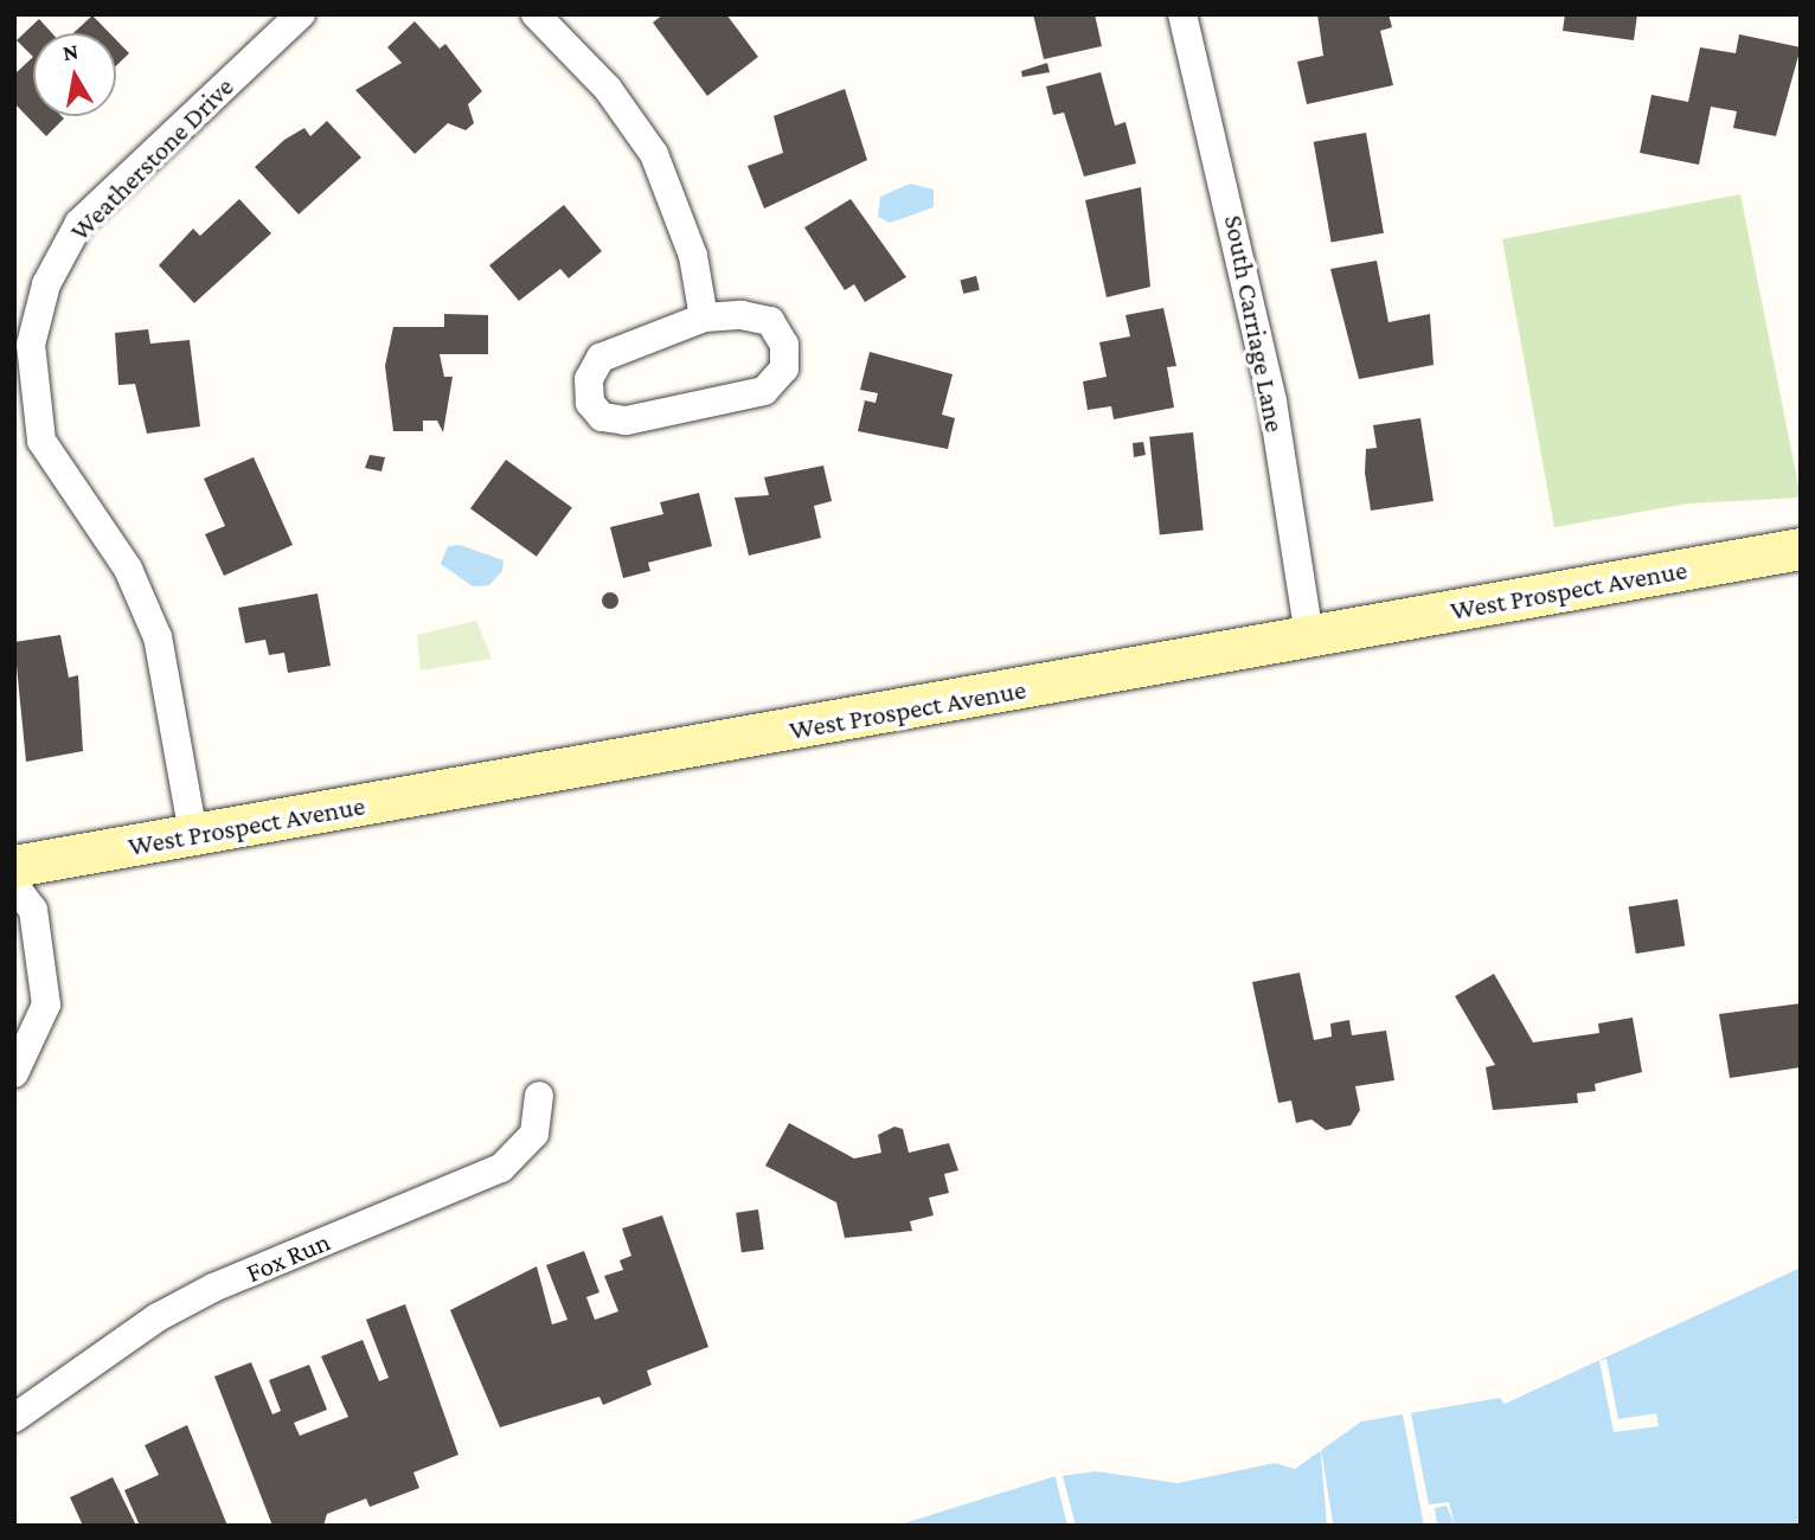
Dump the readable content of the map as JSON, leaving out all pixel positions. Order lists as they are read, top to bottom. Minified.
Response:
{"streets":{"main road":["West Prospect Avenue"],"street":["Weatherstone Drive","South Carriage Lane","Fox Run"]},"crossings":[["Weatherstone Drive","West Prospect Avenue"],["South Carriage Lane","West Prospect Avenue"]],"north":"top"}
